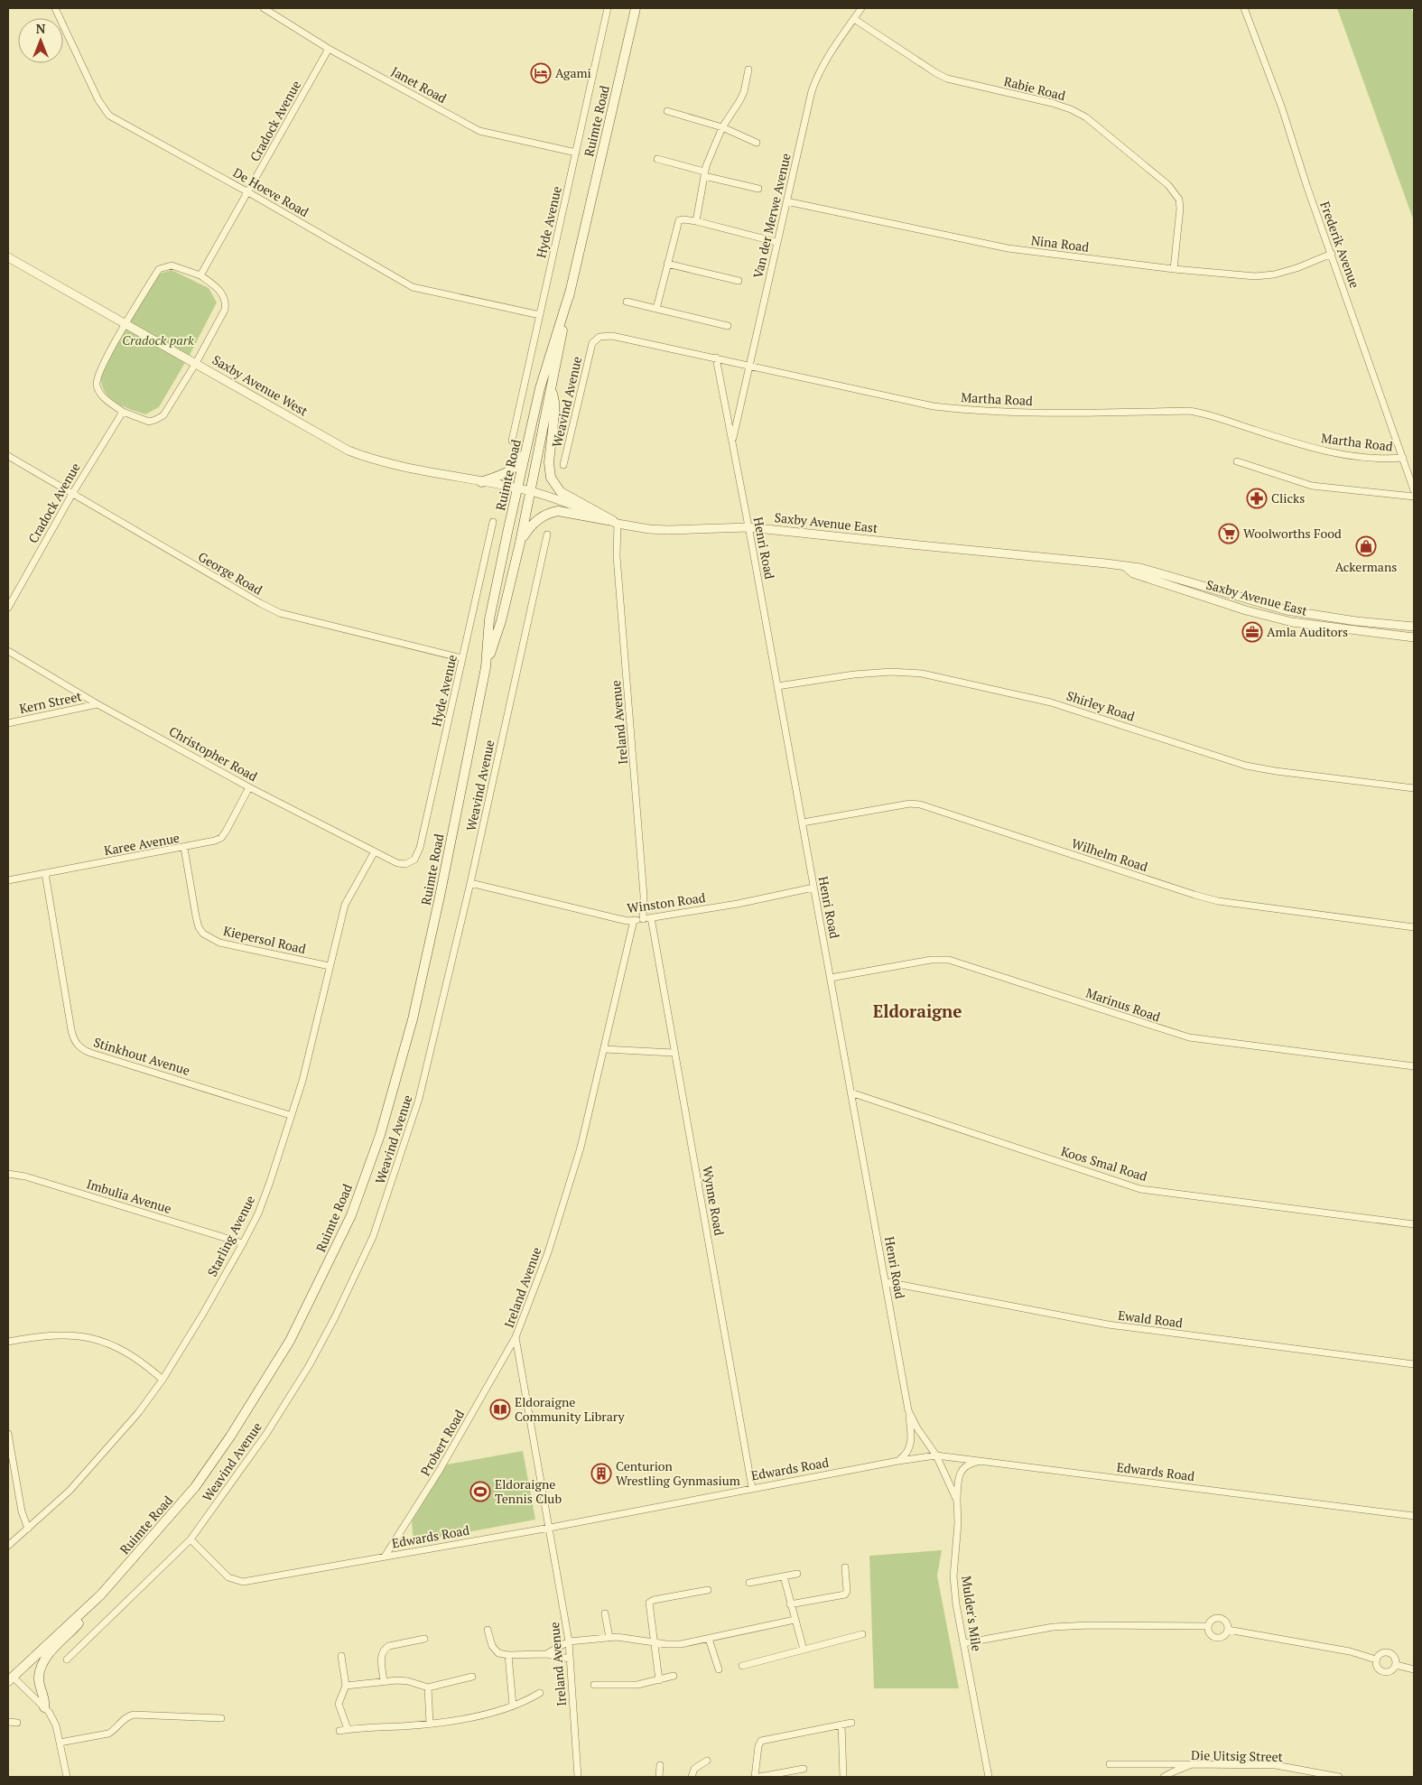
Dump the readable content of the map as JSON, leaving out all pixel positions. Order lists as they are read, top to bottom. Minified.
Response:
{"streets":{"main road":["Ruimte Road"],"street":["Janet Road","Rabie Road","Cradock Avenue","De Hoeve Road","Van der Merwe Avenue","Hyde Avenue","Nina Road","Frederik Avenue","Saxby Avenue West","Martha Road","Weavind Avenue","Saxby Avenue East","Henri Road","George Road","Kern Street","Shirley Road","Ireland Avenue","Christopher Road","Karee Avenue","Wilhelm Road","Winston Road","Kiepersol Road","Marinus Road","Stinkhout Avenue","Koos Smal Road","Imbulia Avenue","Wynne Road","Starling Avenue","Ewald Road","Probert Road","Edwards Road","Mulder's Mile","Die Uitsig Street"]},"crossings":[["Janet Road","Cradock Avenue"],["Janet Road","Hyde Avenue"],["Rabie Road","Van der Merwe Avenue"],["Rabie Road","Nina Road"],["Cradock Avenue","De Hoeve Road"],["Cradock Avenue","George Road"],["Ruimte Road","Saxby Avenue West"],["Ruimte Road","Saxby Avenue East"],["De Hoeve Road","Hyde Avenue"],["Van der Merwe Avenue","Nina Road"],["Van der Merwe Avenue","Martha Road"],["Van der Merwe Avenue","Henri Road"],["Hyde Avenue","George Road"],["Hyde Avenue","Christopher Road"],["Nina Road","Frederik Avenue"],["Frederik Avenue","Martha Road"],["Saxby Avenue West","Saxby Avenue East"],["Martha Road","Weavind Avenue"],["Martha Road","Henri Road"],["Weavind Avenue","Winston Road"],["Weavind Avenue","Edwards Road"],["Saxby Avenue East","Henri Road"],["Saxby Avenue East","Ireland Avenue"],["Henri Road","Shirley Road"],["Henri Road","Wilhelm Road"],["Henri Road","Winston Road"],["Henri Road","Marinus Road"],["Henri Road","Koos Smal Road"],["Henri Road","Ewald Road"],["Henri Road","Edwards Road"],["Henri Road","Mulder's Mile"],["Kern Street","Christopher Road"],["Ireland Avenue","Winston Road"],["Ireland Avenue","Probert Road"],["Ireland Avenue","Edwards Road"],["Christopher Road","Karee Avenue"],["Christopher Road","Starling Avenue"],["Karee Avenue","Kiepersol Road"],["Karee Avenue","Stinkhout Avenue"],["Winston Road","Wynne Road"],["Kiepersol Road","Starling Avenue"],["Stinkhout Avenue","Starling Avenue"],["Imbulia Avenue","Starling Avenue"],["Wynne Road","Edwards Road"],["Probert Road","Edwards Road"],["Edwards Road","Mulder's Mile"]],"districts":["Eldoraigne"],"parks":["Cradock park"],"places":{"hotel":["Agami"],"pharmacy":["Clicks"],"supermarket":["Woolworths Food"],"shop":["Ackermans"],"office":["Amla Auditors"],"library":["Eldoraigne Community Library"],"building":["Centurion Wrestling Gynmasium"],"sports":["Eldoraigne Tennis Club"]},"north":"top"}
